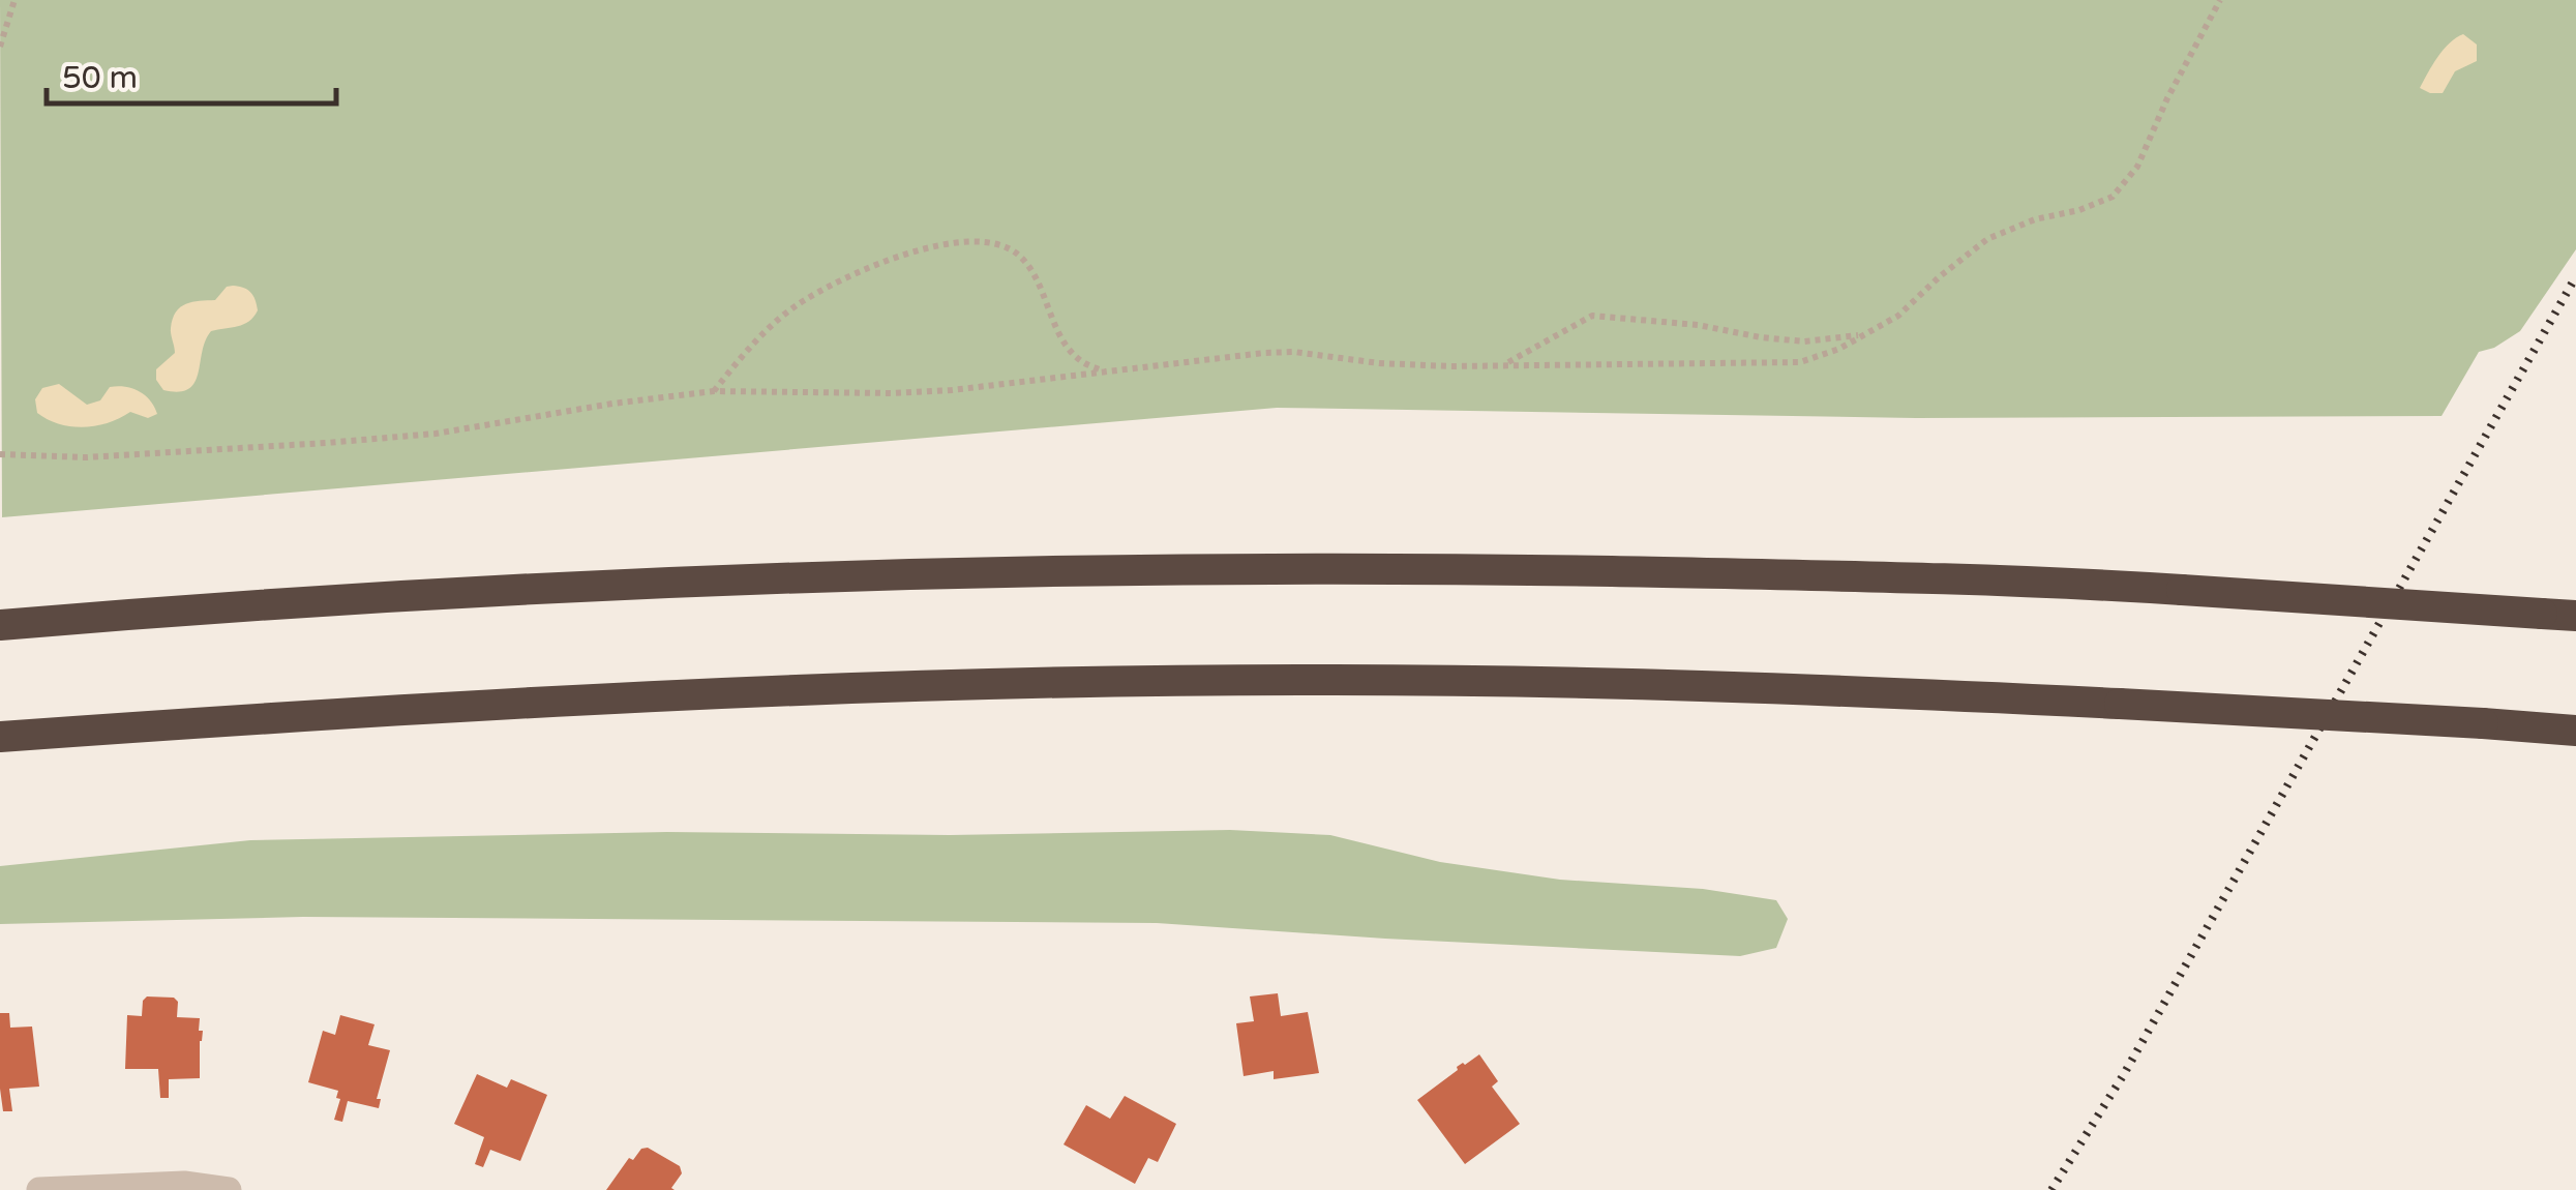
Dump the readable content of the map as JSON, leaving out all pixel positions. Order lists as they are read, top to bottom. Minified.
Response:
{"scale_bar":"50 m"}
